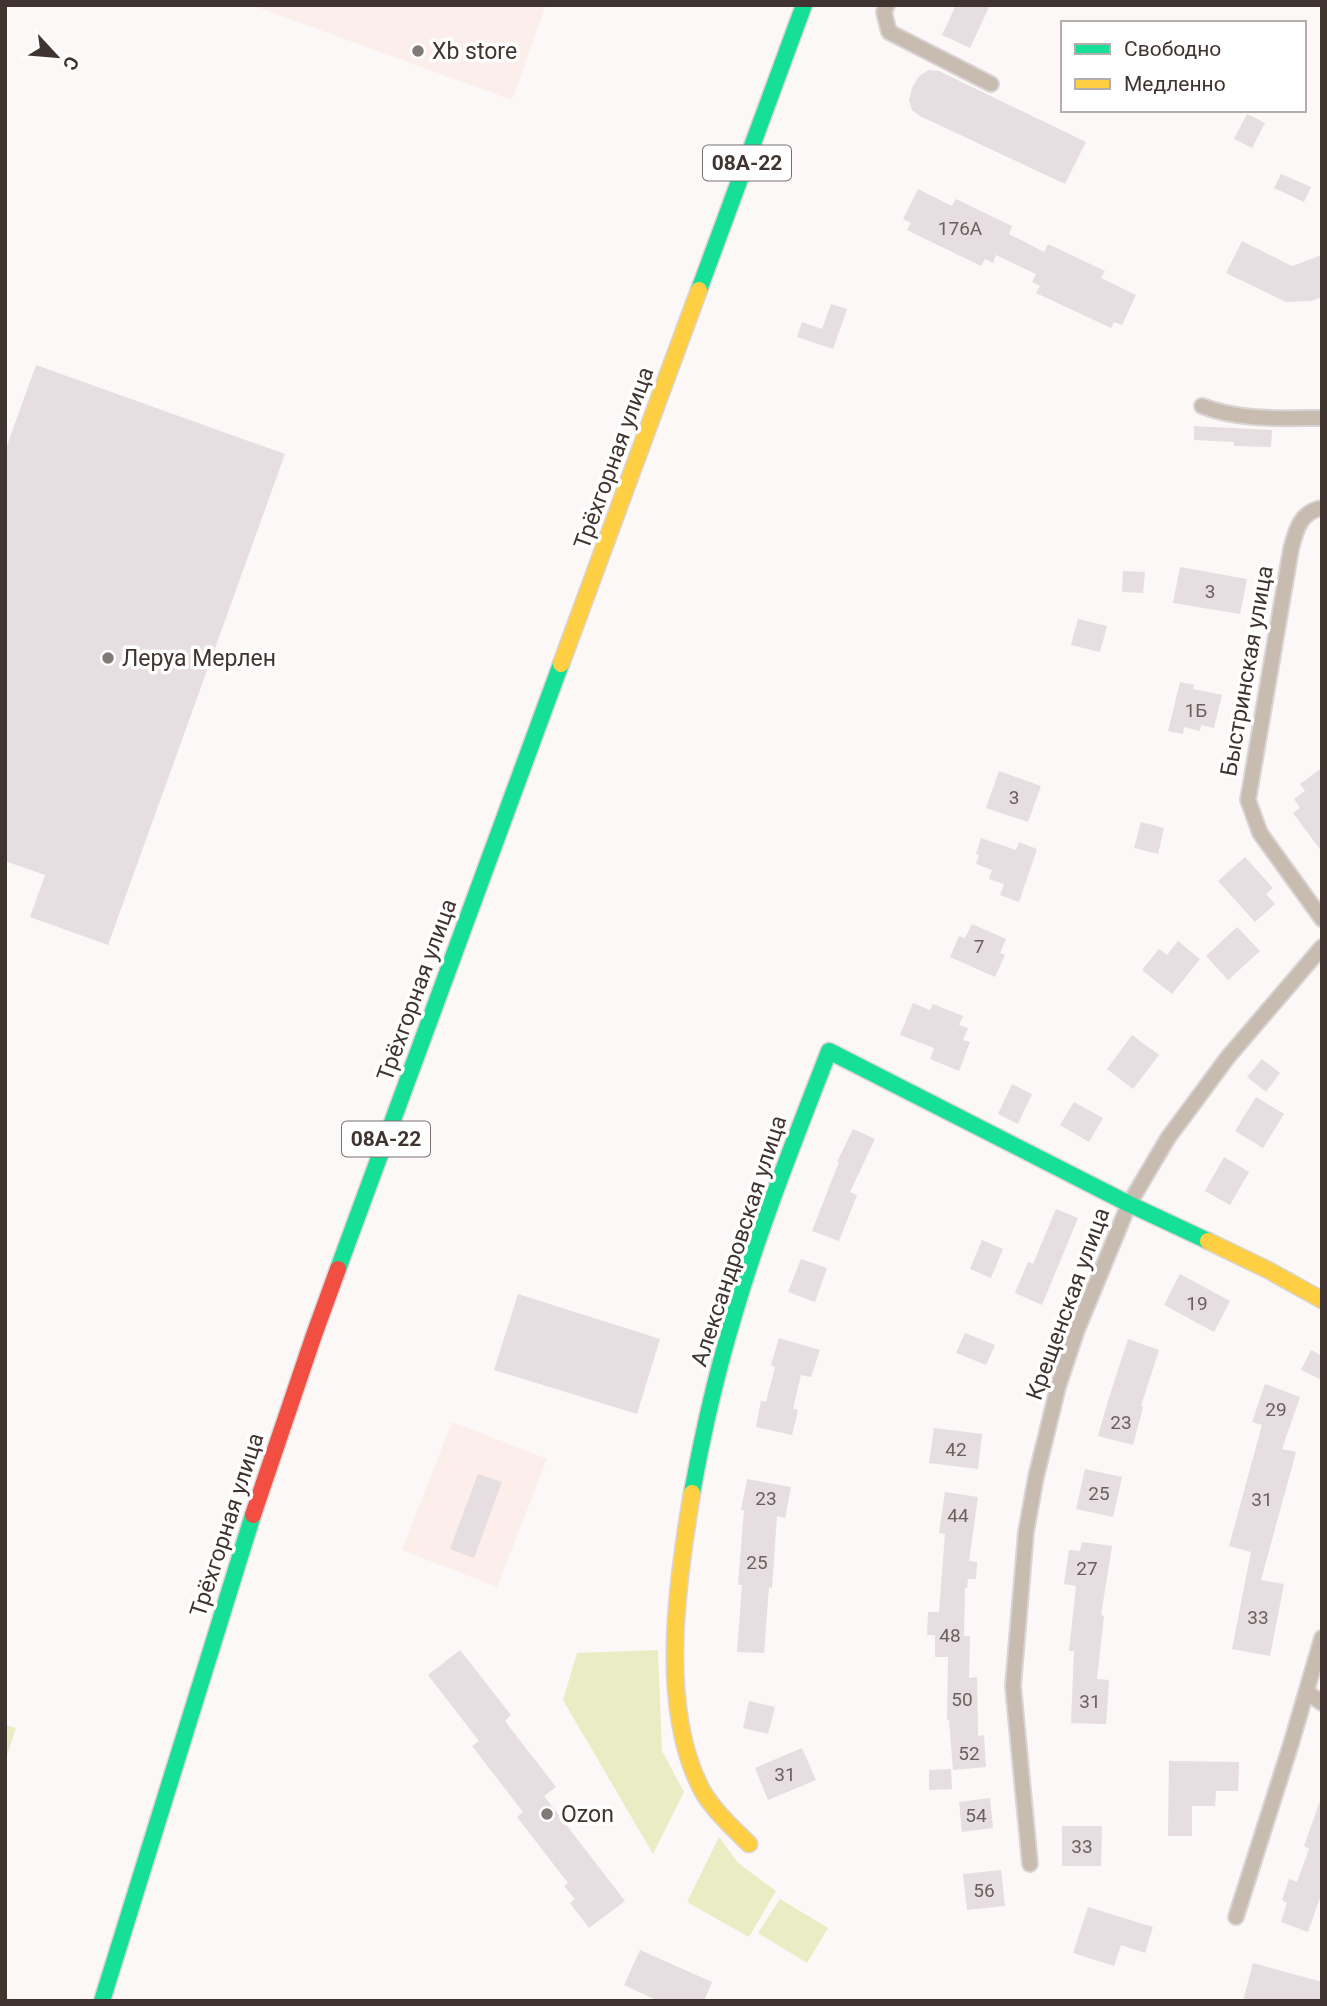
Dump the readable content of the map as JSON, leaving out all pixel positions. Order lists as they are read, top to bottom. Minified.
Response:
{"streets":{"main road":["08А-22","Трёхгорная улица","Александровская улица"],"street":["Быстринская улица","Крещенская улица"]},"crossings":[["Александровская улица","Крещенская улица"]],"places":["Xb store","Леруа Мерлен","Ozon"],"house_numbers":["176А","3","1Б","3","7","19","29","23","42","25","23","31","44","25","27","33","48","50","31","52","31","54","33","56"],"legend":["Свободно","Медленно"],"north":"bottom right"}
